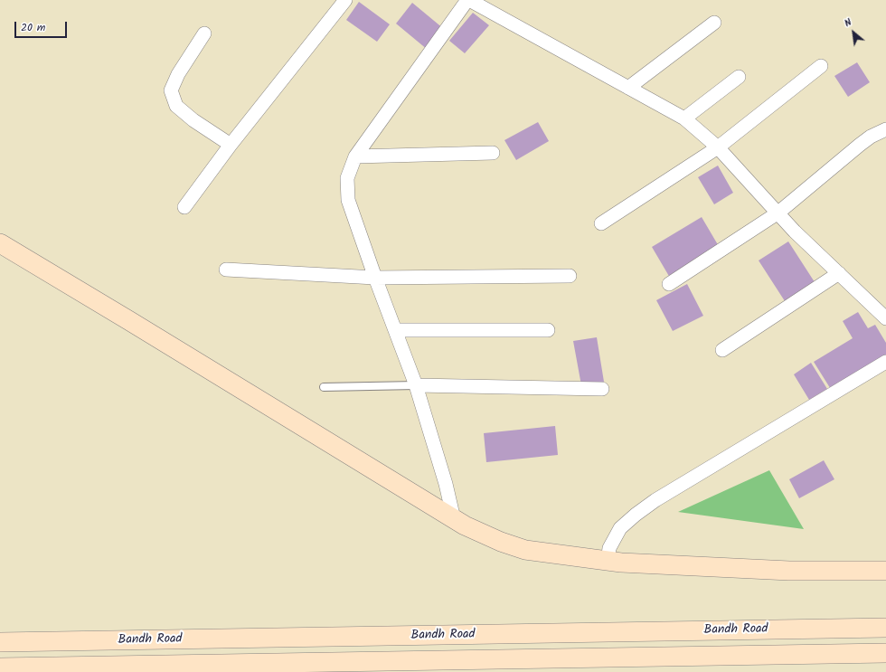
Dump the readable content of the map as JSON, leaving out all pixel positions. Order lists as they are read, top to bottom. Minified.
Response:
{"streets":{"main road":["Bandh Road"]},"scale_bar":"20 m","north":"top left"}
